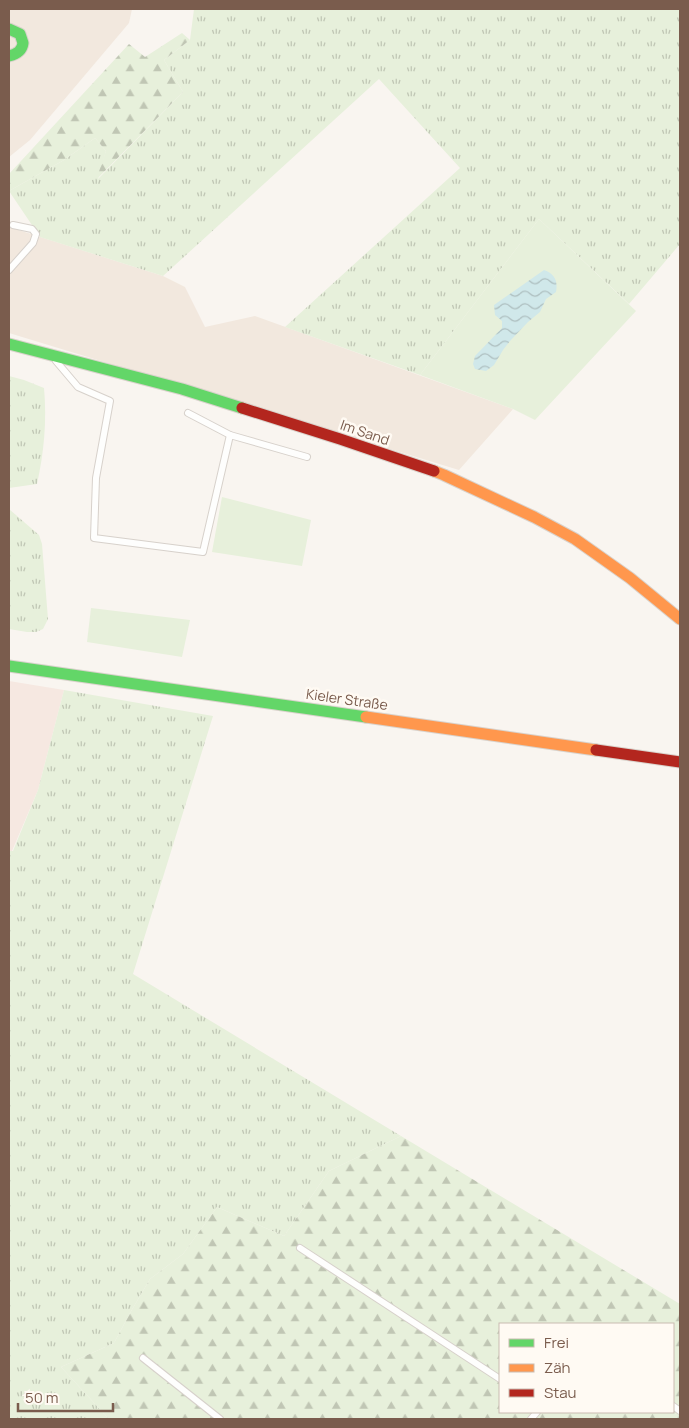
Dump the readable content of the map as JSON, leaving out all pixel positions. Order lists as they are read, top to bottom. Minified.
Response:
{"streets":{"street":["Im Sand","Kieler Straße"]},"legend":["Frei","Zäh","Stau"],"scale_bar":"50 m"}
